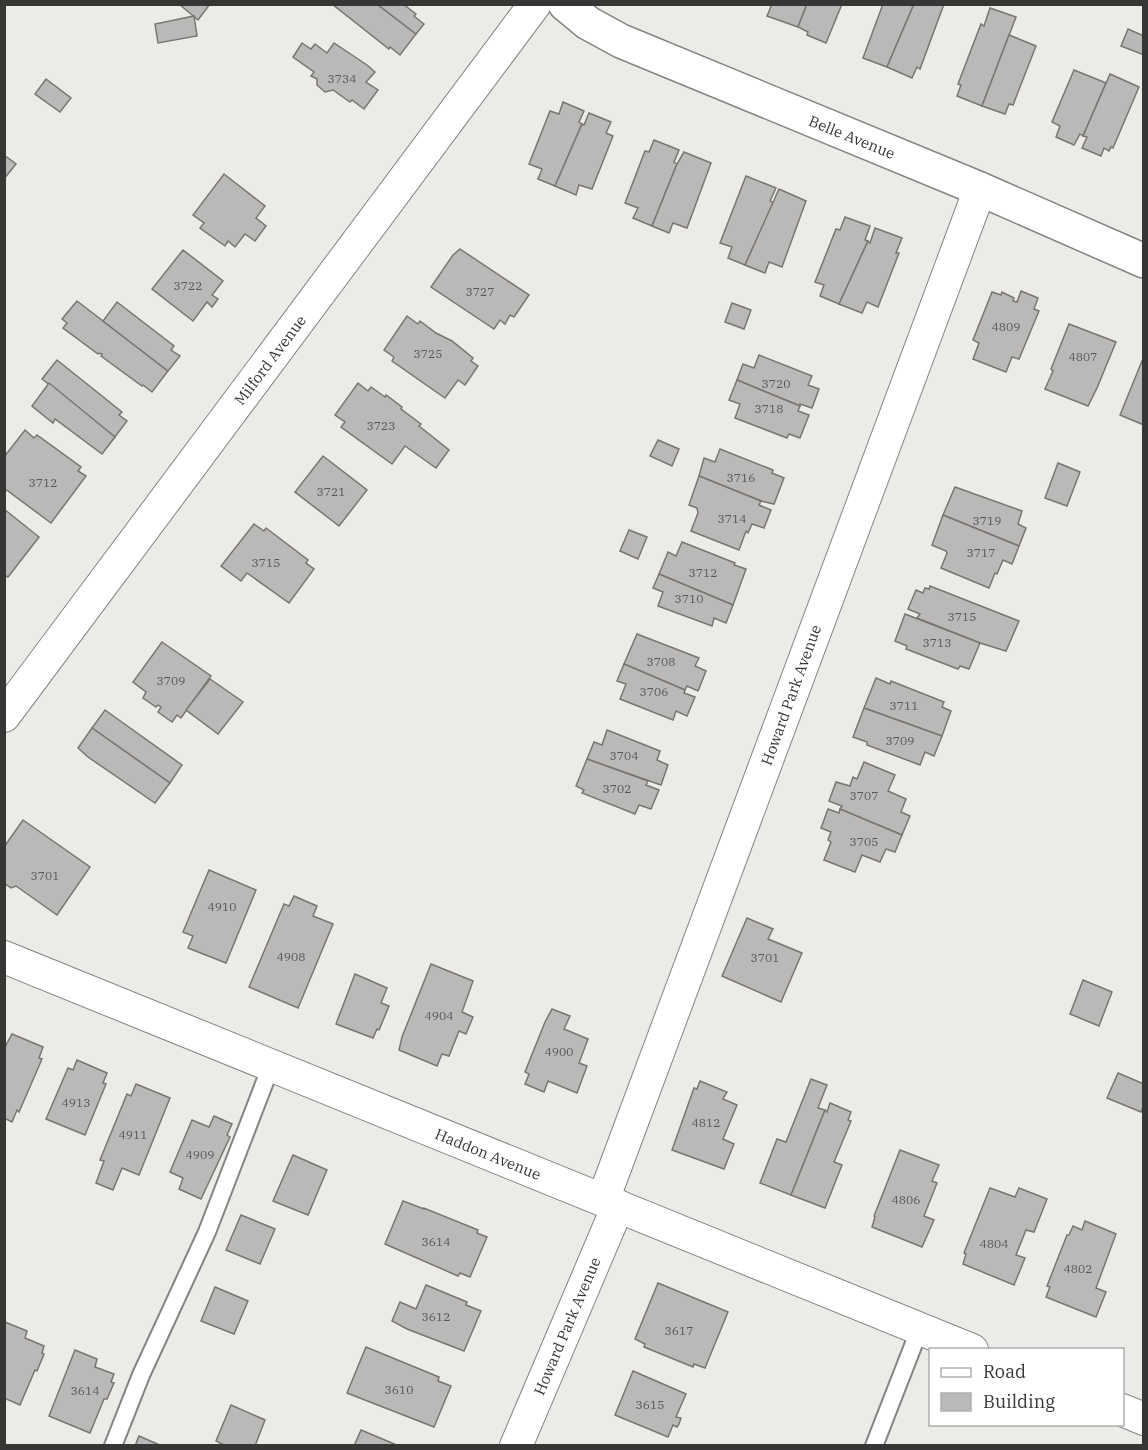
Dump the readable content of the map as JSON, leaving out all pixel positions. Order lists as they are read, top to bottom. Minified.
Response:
{"streets":{"street":["Belle Avenue","Milford Avenue","Howard Park Avenue","Haddon Avenue"]},"crossings":[["Belle Avenue","Howard Park Avenue"],["Howard Park Avenue","Haddon Avenue"]],"house_numbers":["3734","3722","3727","4809","3725","4807","3720","3718","3723","3716","3712","3721","3714","3719","3717","3715","3712","3710","3715","3713","3708","3709","3706","3711","3709","3704","3702","3707","3705","3701","4910","4908","3701","4904","4900","4913","4812","4911","4909","4806","3614","4804","4802","3612","3617","3610","3614","3615"],"legend":["Road","Building"]}
